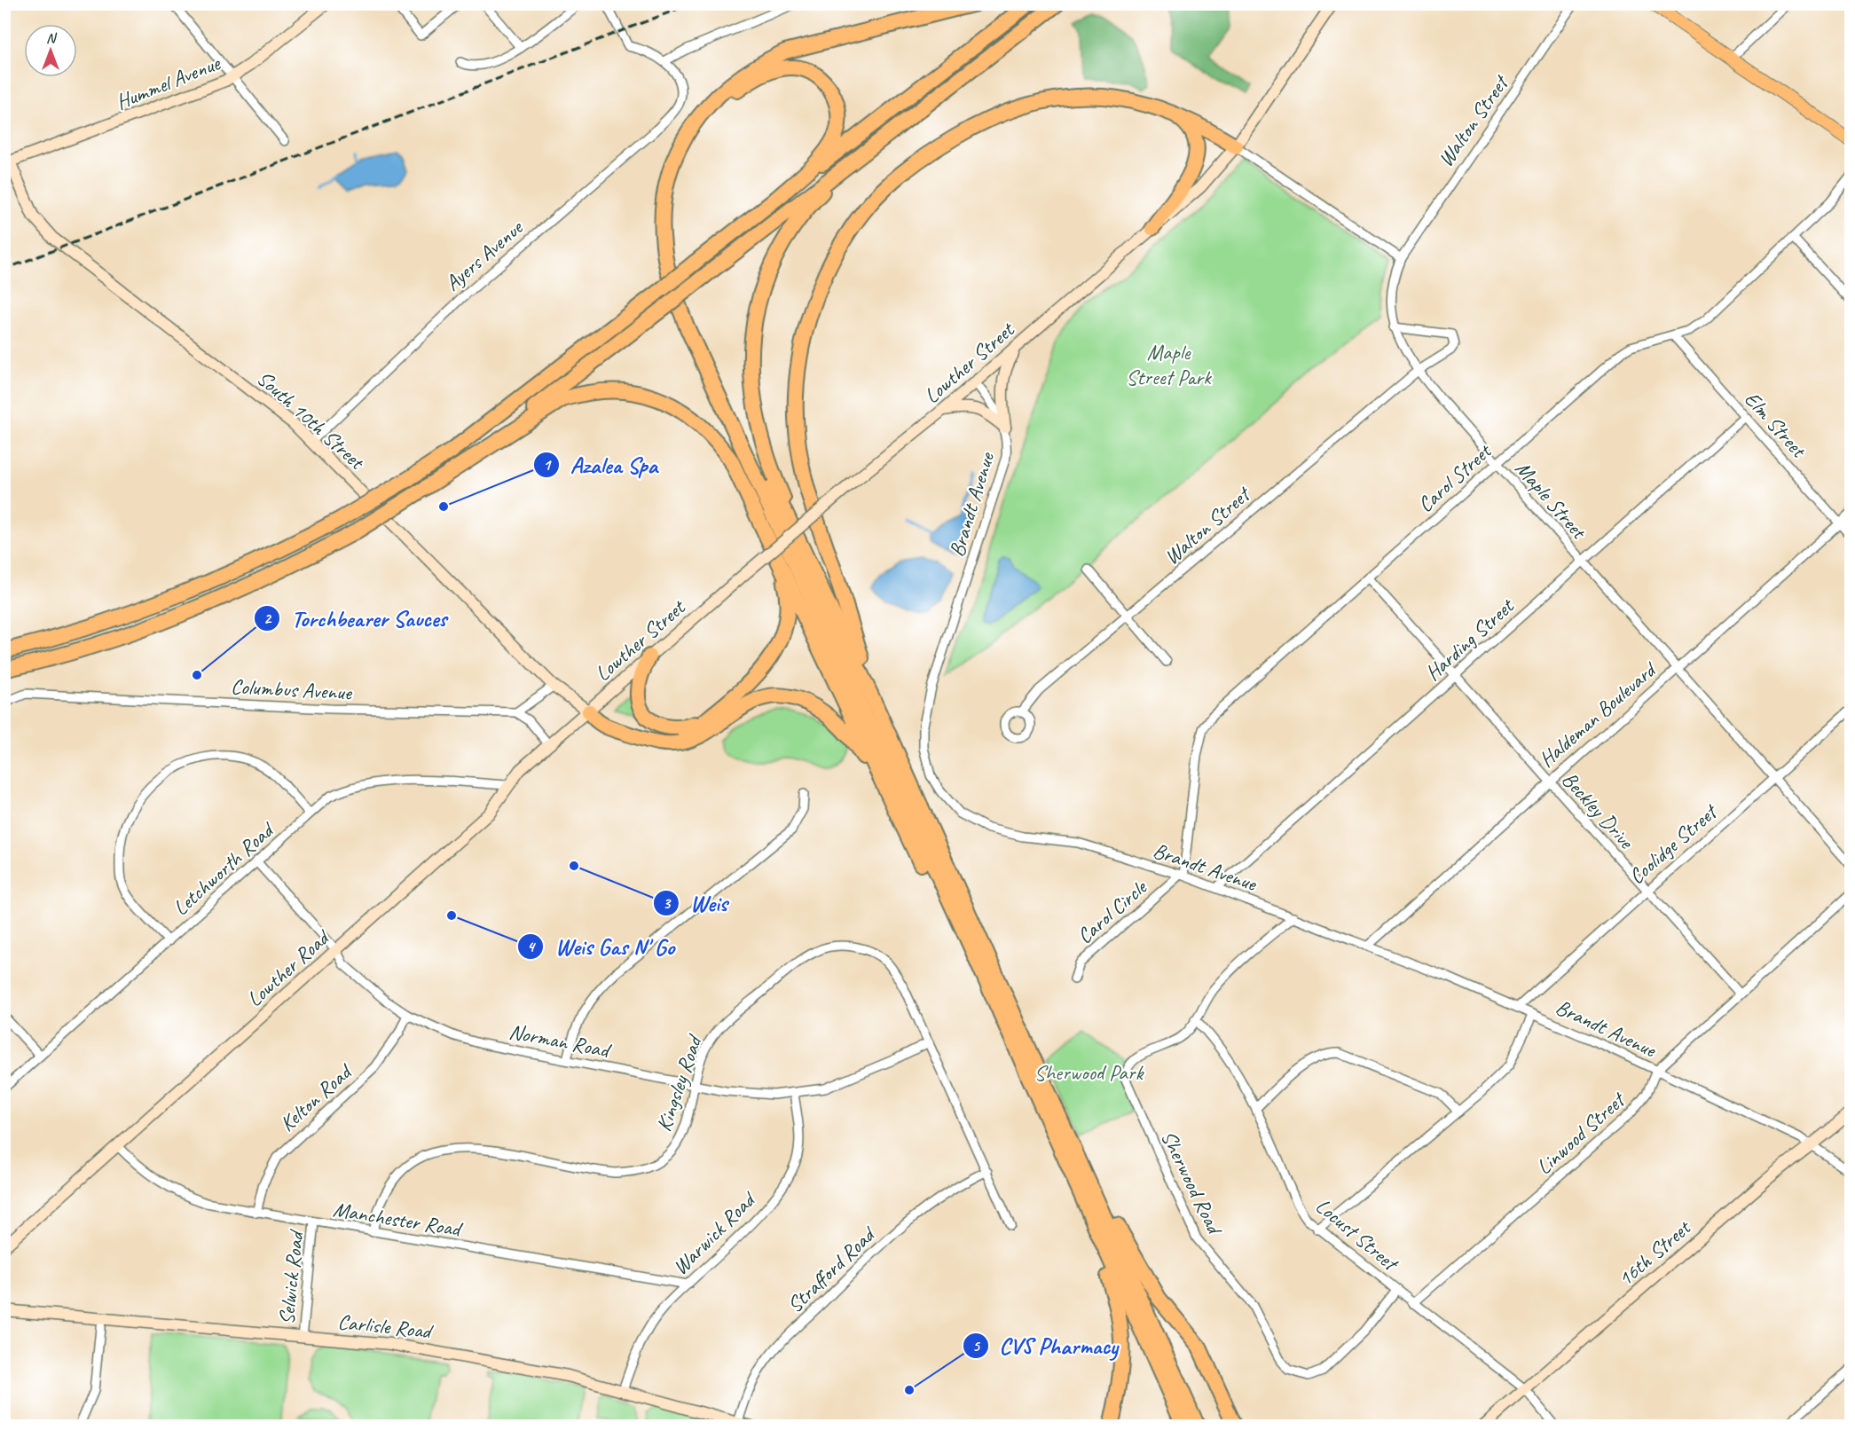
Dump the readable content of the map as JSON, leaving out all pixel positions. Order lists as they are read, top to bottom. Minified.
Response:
{"streets":{"main road":["Hummel Avenue","Lowther Street","South 10th Street","Lowther Road","16th Street","Carlisle Road"],"street":["Walton Street","Ayers Avenue","Elm Street","Carol Street","Maple Street","Brandt Avenue","Harding Street","Columbus Avenue","Haldeman Boulevard","Beckley Drive","Coolidge Street","Letchworth Road","Carol Circle","Norman Road","Kingsley Road","Kelton Road","Linwood Street","Sherwood Road","Manchester Road","Warwick Road","Locust Street","Strafford Road","Selwick Road"]},"crossings":[["Hummel Avenue","South 10th Street"],["Walton Street","Maple Street"],["Ayers Avenue","South 10th Street"],["Lowther Street","South 10th Street"],["Lowther Street","Brandt Avenue"],["Lowther Street","Lowther Road"],["South 10th Street","Lowther Road"],["Elm Street","Carol Street"],["Elm Street","Harding Street"],["Elm Street","Haldeman Boulevard"],["Carol Street","Maple Street"],["Carol Street","Brandt Avenue"],["Carol Street","Beckley Drive"],["Carol Street","Carol Circle"],["Maple Street","Harding Street"],["Maple Street","Haldeman Boulevard"],["Maple Street","Coolidge Street"],["Brandt Avenue","Harding Street"],["Brandt Avenue","Haldeman Boulevard"],["Brandt Avenue","Coolidge Street"],["Brandt Avenue","Carol Circle"],["Brandt Avenue","Linwood Street"],["Brandt Avenue","Sherwood Road"],["Brandt Avenue","16th Street"],["Harding Street","Beckley Drive"],["Haldeman Boulevard","Beckley Drive"],["Beckley Drive","Coolidge Street"],["Beckley Drive","Linwood Street"],["Letchworth Road","Lowther Road"],["Letchworth Road","Norman Road"],["Lowther Road","Norman Road"],["Lowther Road","Manchester Road"],["Norman Road","Kingsley Road"],["Norman Road","Kelton Road"],["Norman Road","Warwick Road"],["Kingsley Road","Manchester Road"],["Kingsley Road","Strafford Road"],["Kelton Road","Manchester Road"],["Linwood Street","Locust Street"],["Sherwood Road","Locust Street"],["Manchester Road","Warwick Road"],["Manchester Road","Selwick Road"],["Warwick Road","Carlisle Road"],["Locust Street","16th Street"],["Strafford Road","Carlisle Road"],["Selwick Road","Carlisle Road"]],"parks":["Maple Street Park","Sherwood Park"],"places":["Azalea Spa","Torchbearer Sauces","Weis","Weis Gas N' Go","CVS Pharmacy"],"north":"top"}
